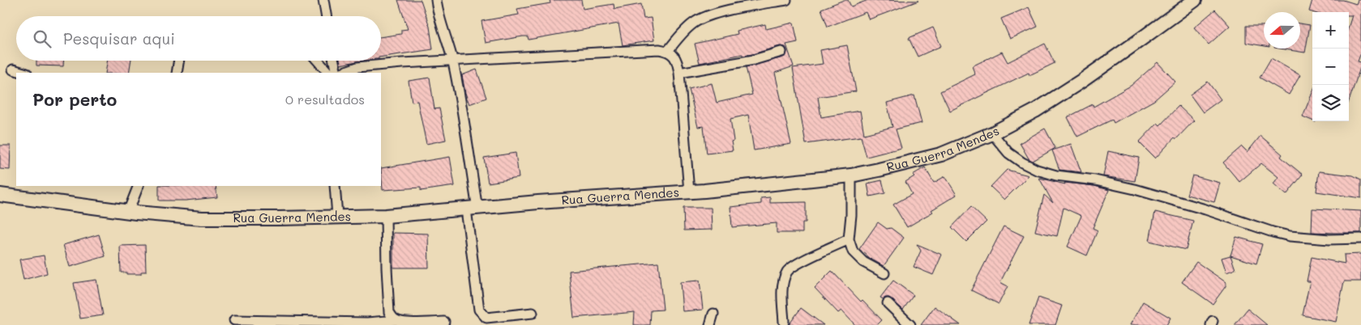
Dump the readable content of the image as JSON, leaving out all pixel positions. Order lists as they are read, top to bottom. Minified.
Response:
{"streets":{"street":["Rua Guerra Mendes"]},"north":"left","page":{"map_buttons":["+","−"],"search":"Pesquisar aqui","heading":["Por perto","0 resultados"]}}
